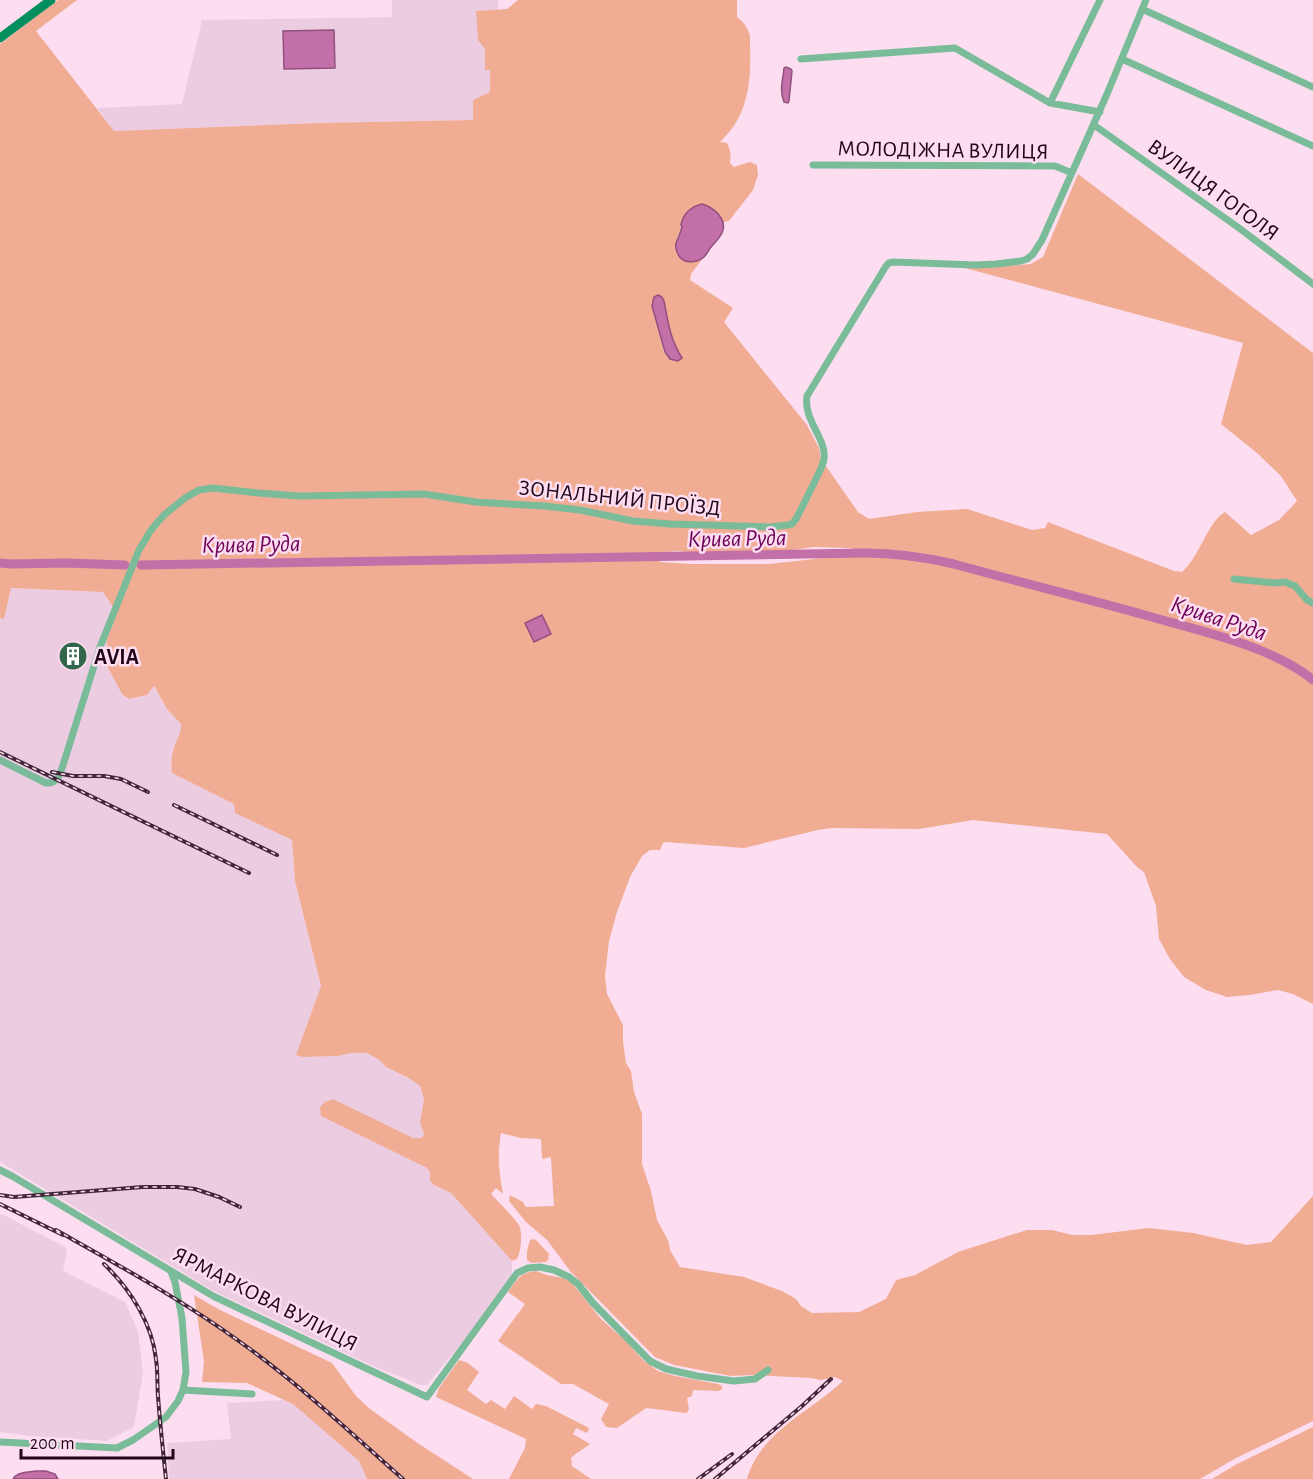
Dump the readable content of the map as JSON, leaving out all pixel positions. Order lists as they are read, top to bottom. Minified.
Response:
{"streets":{"street":["МОЛОДІЖНА ВУЛИЦЯ","ВУЛИЦЯ ГОГОЛЯ","ЗОНАЛЬНИЙ ПРОЇЗД","ЯРМАРКОВА ВУЛИЦЯ"]},"crossings":[["МОЛОДІЖНА ВУЛИЦЯ","ЗОНАЛЬНИЙ ПРОЇЗД"]],"water":["Крива Руда"],"places":{"building":["AVIA"]},"scale_bar":"200 m"}
